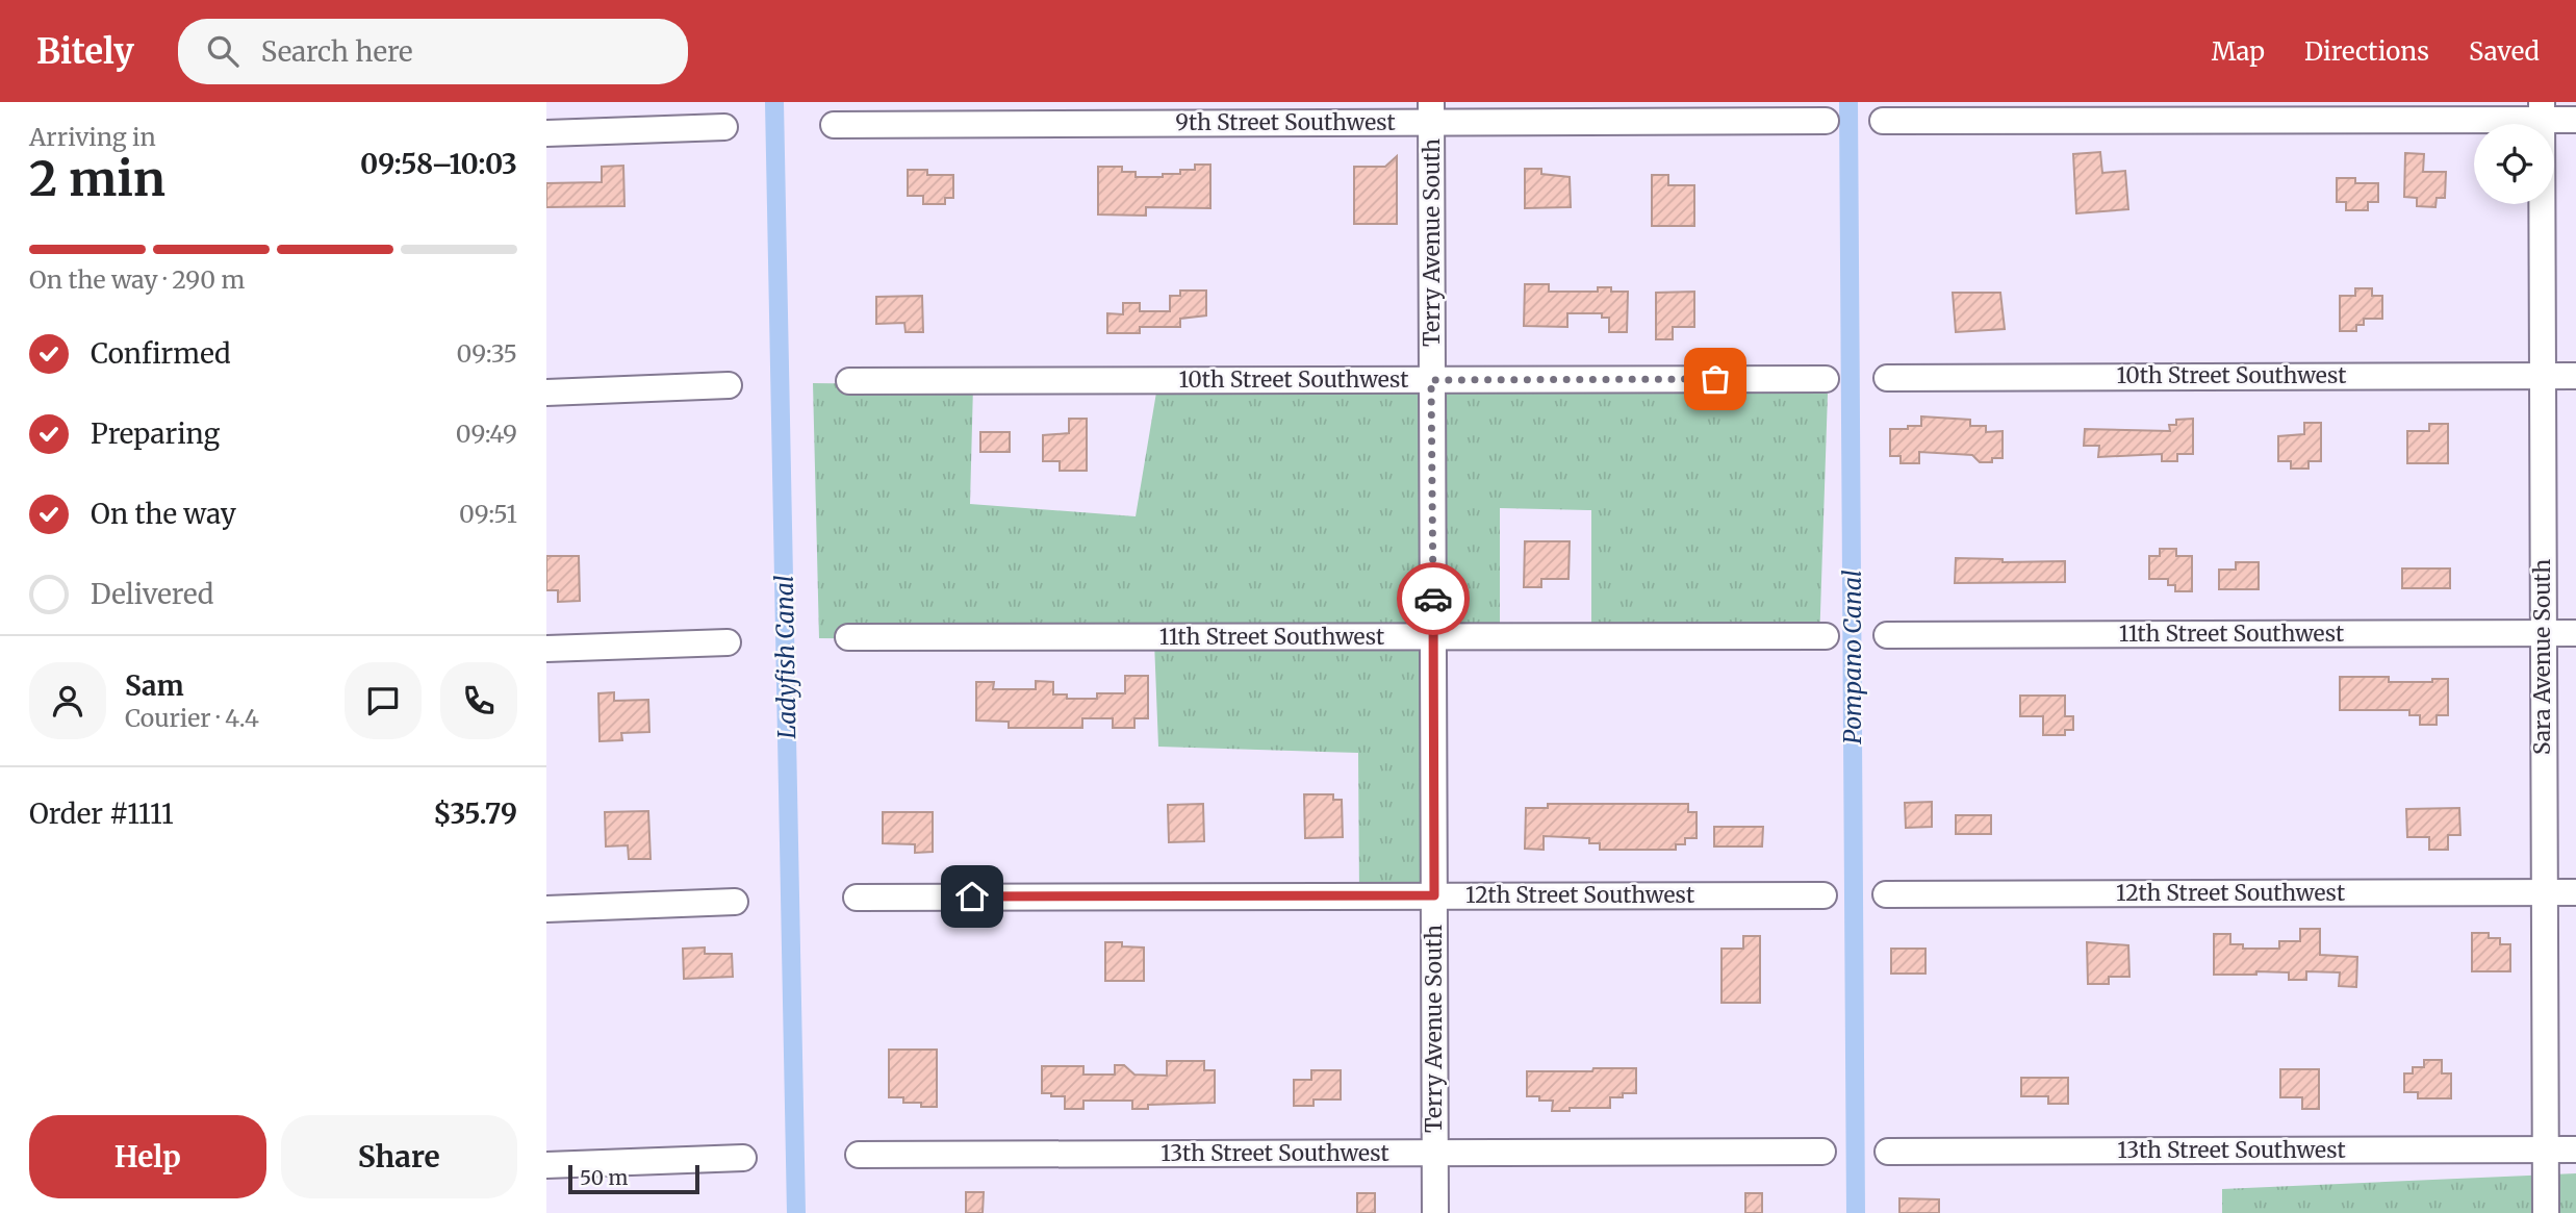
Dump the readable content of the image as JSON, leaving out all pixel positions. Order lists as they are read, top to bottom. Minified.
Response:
{"streets":{"street":["9th Street Southwest","Terry Avenue South","10th Street Southwest","11th Street Southwest","Sara Avenue South","12th Street Southwest","13th Street Southwest"]},"crossings":[["9th Street Southwest","Terry Avenue South"],["Terry Avenue South","10th Street Southwest"],["Terry Avenue South","11th Street Southwest"],["Terry Avenue South","12th Street Southwest"],["Terry Avenue South","13th Street Southwest"],["10th Street Southwest","Sara Avenue South"],["11th Street Southwest","Sara Avenue South"],["Sara Avenue South","12th Street Southwest"],["Sara Avenue South","13th Street Southwest"]],"water":["Ladyfish Canal","Pompano Canal"],"scale_bar":"50 m","page":{"header":"Bitely","search":"Search here","nav":["Map","Directions","Saved"],"heading":["2 min","Arriving in","09:58–10:03"],"panel":["Sam","Courier · 4.4","Order #1111","$35.79"],"bar":"On the way · 290 m","list":[["Confirmed","09:35"],["Preparing","09:49"],["On the way","09:51"],"Delivered"],"buttons":["Help","Share"],"scale":"50 m"}}
